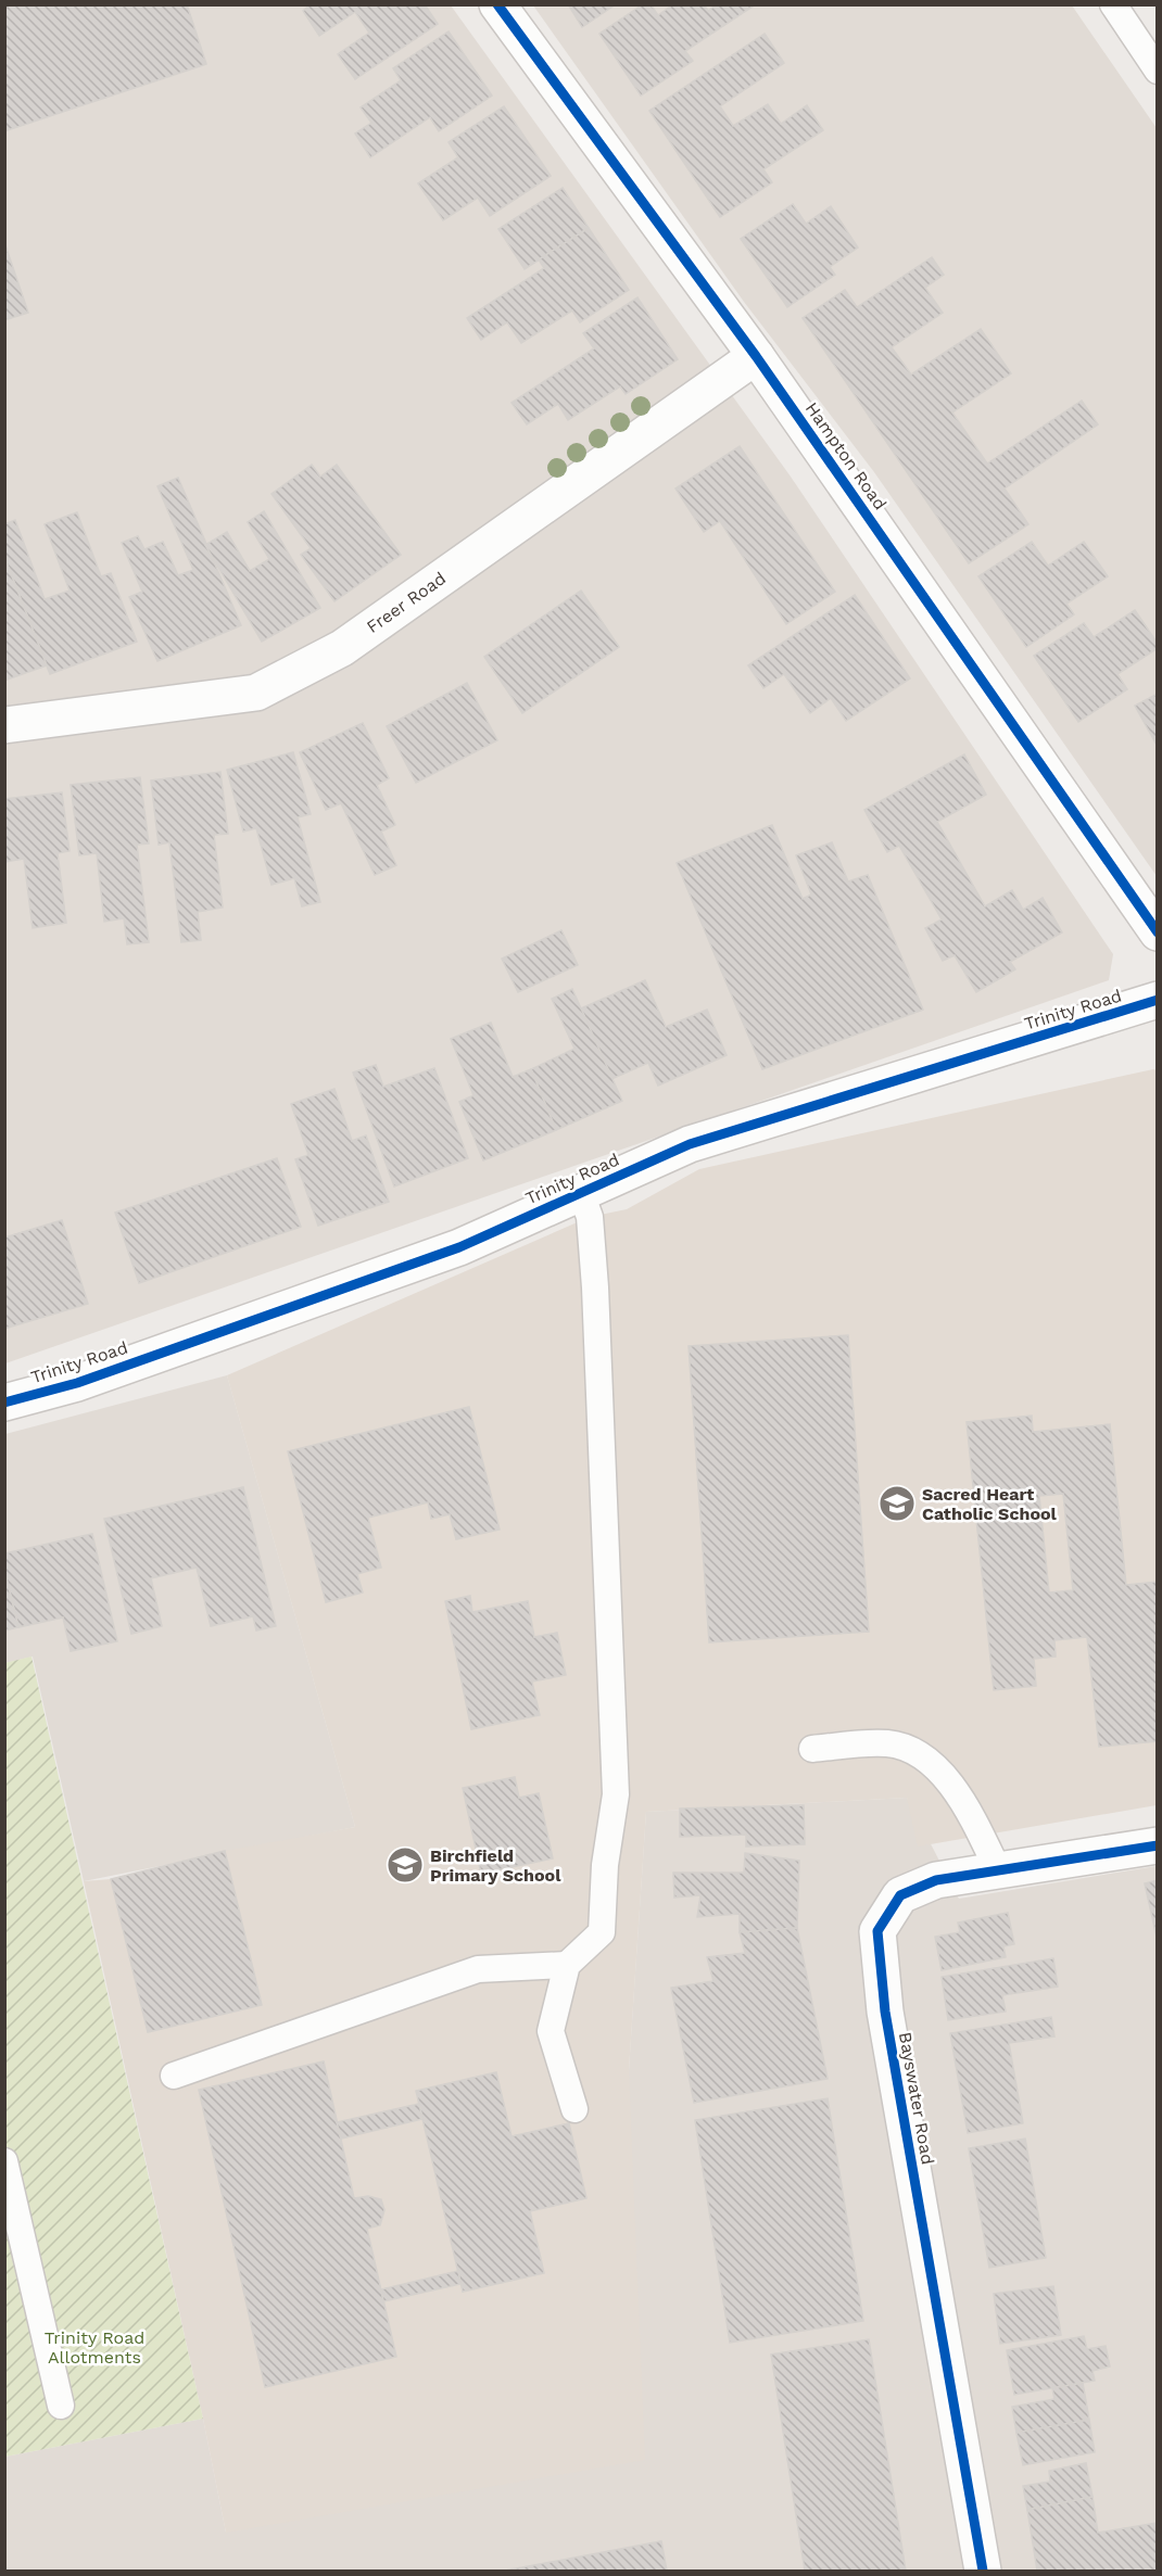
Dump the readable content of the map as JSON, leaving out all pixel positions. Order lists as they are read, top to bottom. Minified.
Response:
{"streets":{"street":["Hampton Road","Freer Road","Trinity Road","Bayswater Road"]},"crossings":[["Hampton Road","Freer Road"]],"parks":["Trinity Road Allotments"],"places":{"school or university":["Sacred Heart Catholic School","Birchfield Primary School"]}}
